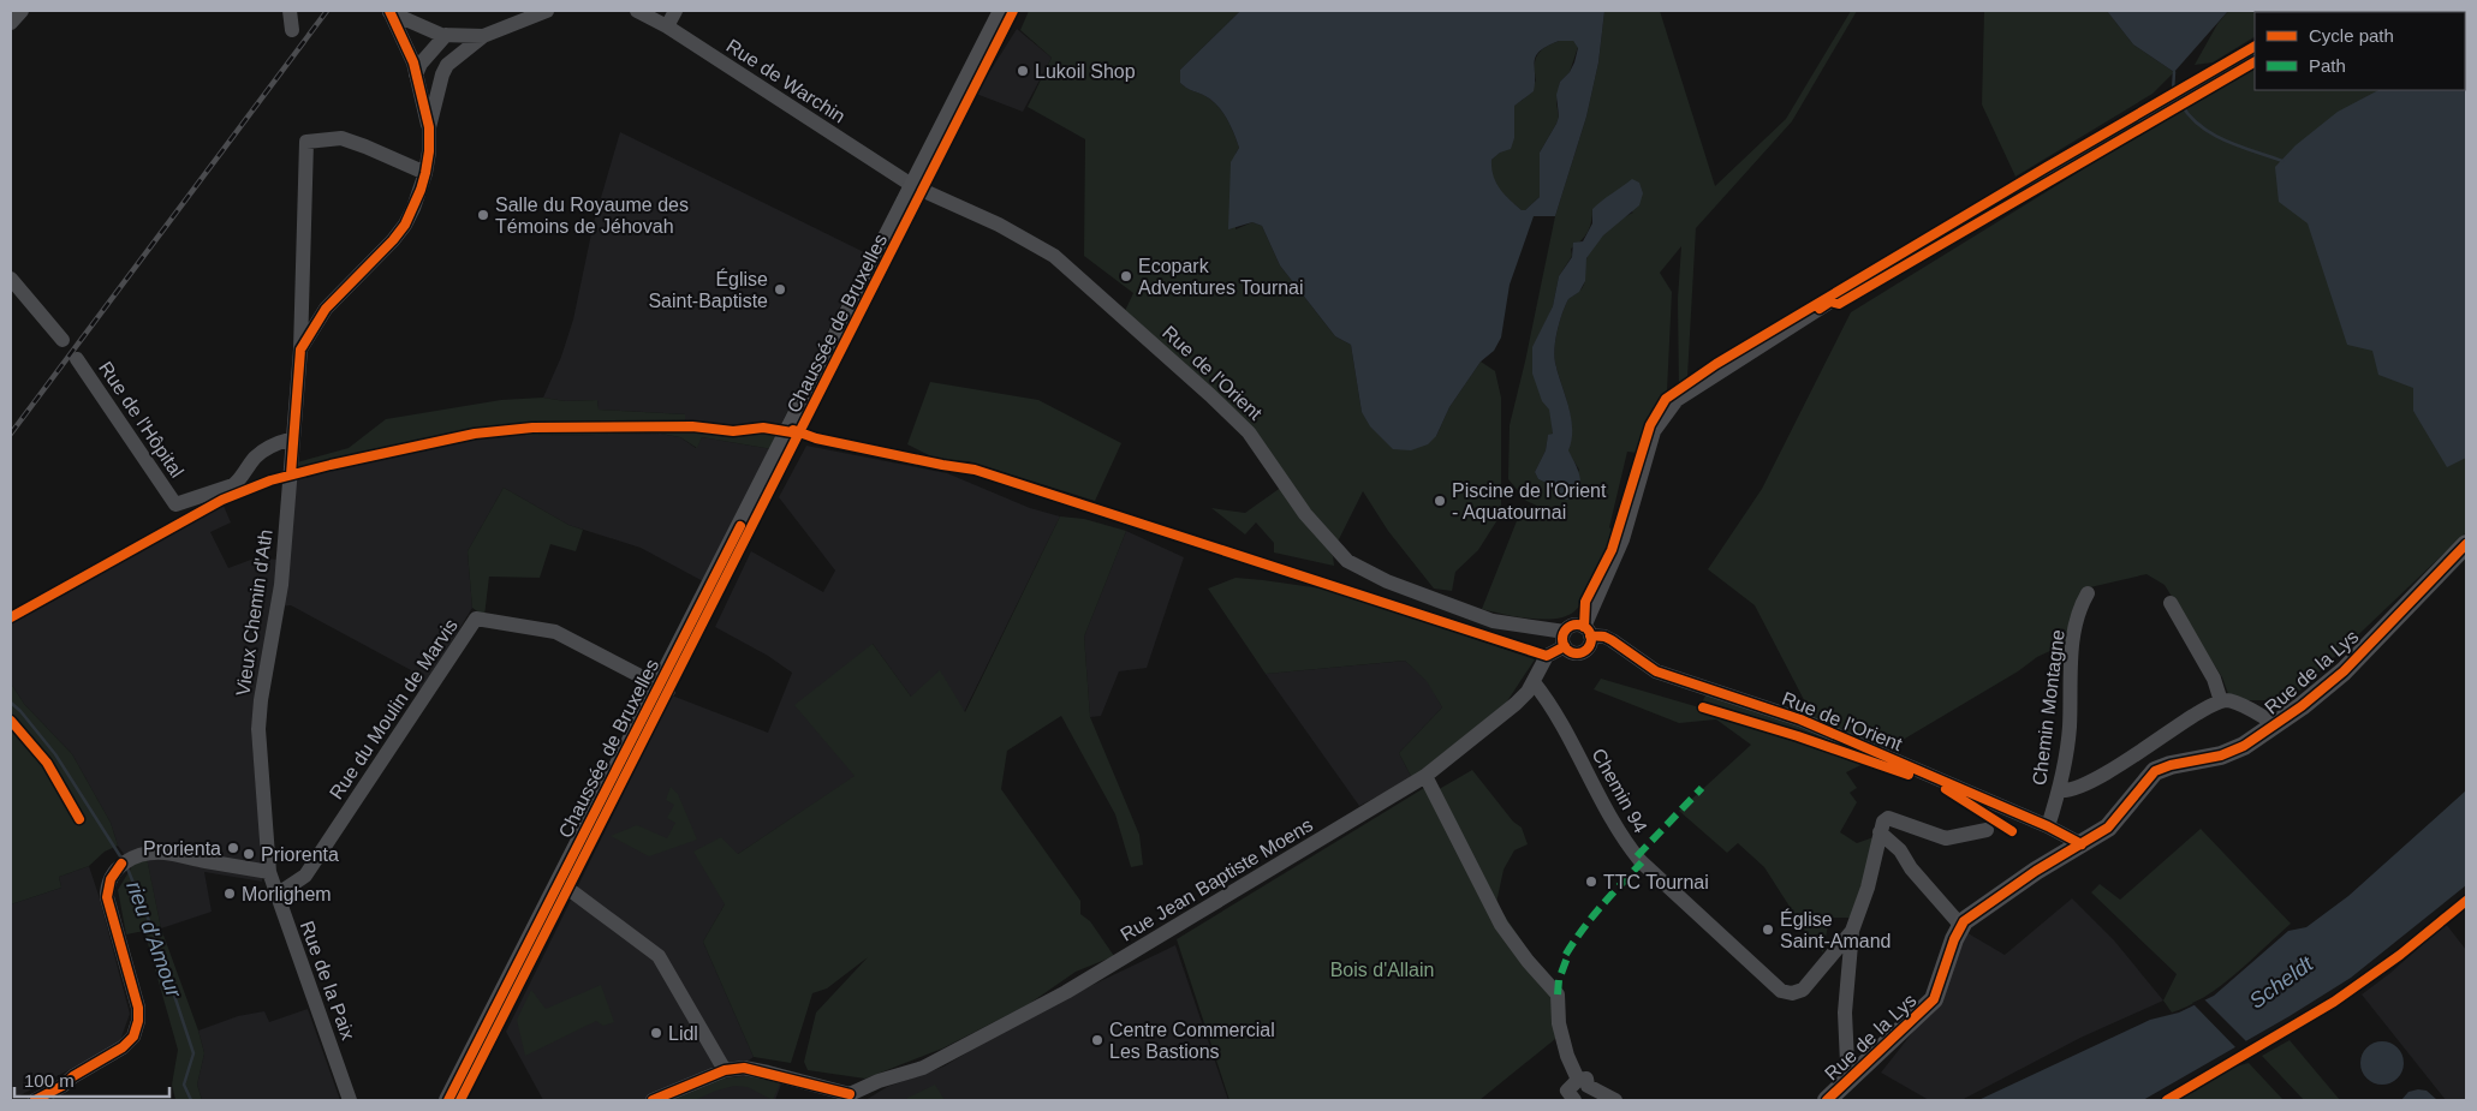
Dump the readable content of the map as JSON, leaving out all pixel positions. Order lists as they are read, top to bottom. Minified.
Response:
{"streets":{"main road":["Chaussée de Bruxelles","Rue de la Lys"],"street":["Rue de Warchin","Rue de l'Orient","Rue de l'Hôpital","Vieux Chemin d'Ath","Chemin Montagne","Rue du Moulin de Marvis","Chemin 94","Rue Jean Baptiste Moens","Rue de la Paix"]},"crossings":[["Rue de Warchin","Chaussée de Bruxelles"],["Rue de Warchin","Rue de l'Orient"],["Chaussée de Bruxelles","Rue de l'Orient"],["Chaussée de Bruxelles","Rue du Moulin de Marvis"],["Rue de l'Orient","Rue de la Lys"],["Rue de l'Orient","Chemin Montagne"],["Rue de l'Orient","Rue Jean Baptiste Moens"],["Rue de l'Hôpital","Vieux Chemin d'Ath"],["Vieux Chemin d'Ath","Rue de la Paix"],["Rue du Moulin de Marvis","Rue de la Paix"],["Chemin 94","Rue Jean Baptiste Moens"]],"water":["rieu d'Amour","Scheldt"],"parks":["Bois d'Allain"],"places":["Lukoil Shop","Salle du Royaume des Témoins de Jéhovah","Ecopark Adventures Tournai","Église Saint-Baptiste","Piscine de l'Orient - Aquatournai","Prorienta","Priorenta","TTC Tournai","Morlighem","Église Saint-Amand","Lidl","Centre Commercial Les Bastions"],"legend":["Cycle path","Path"],"scale_bar":"100 m"}
